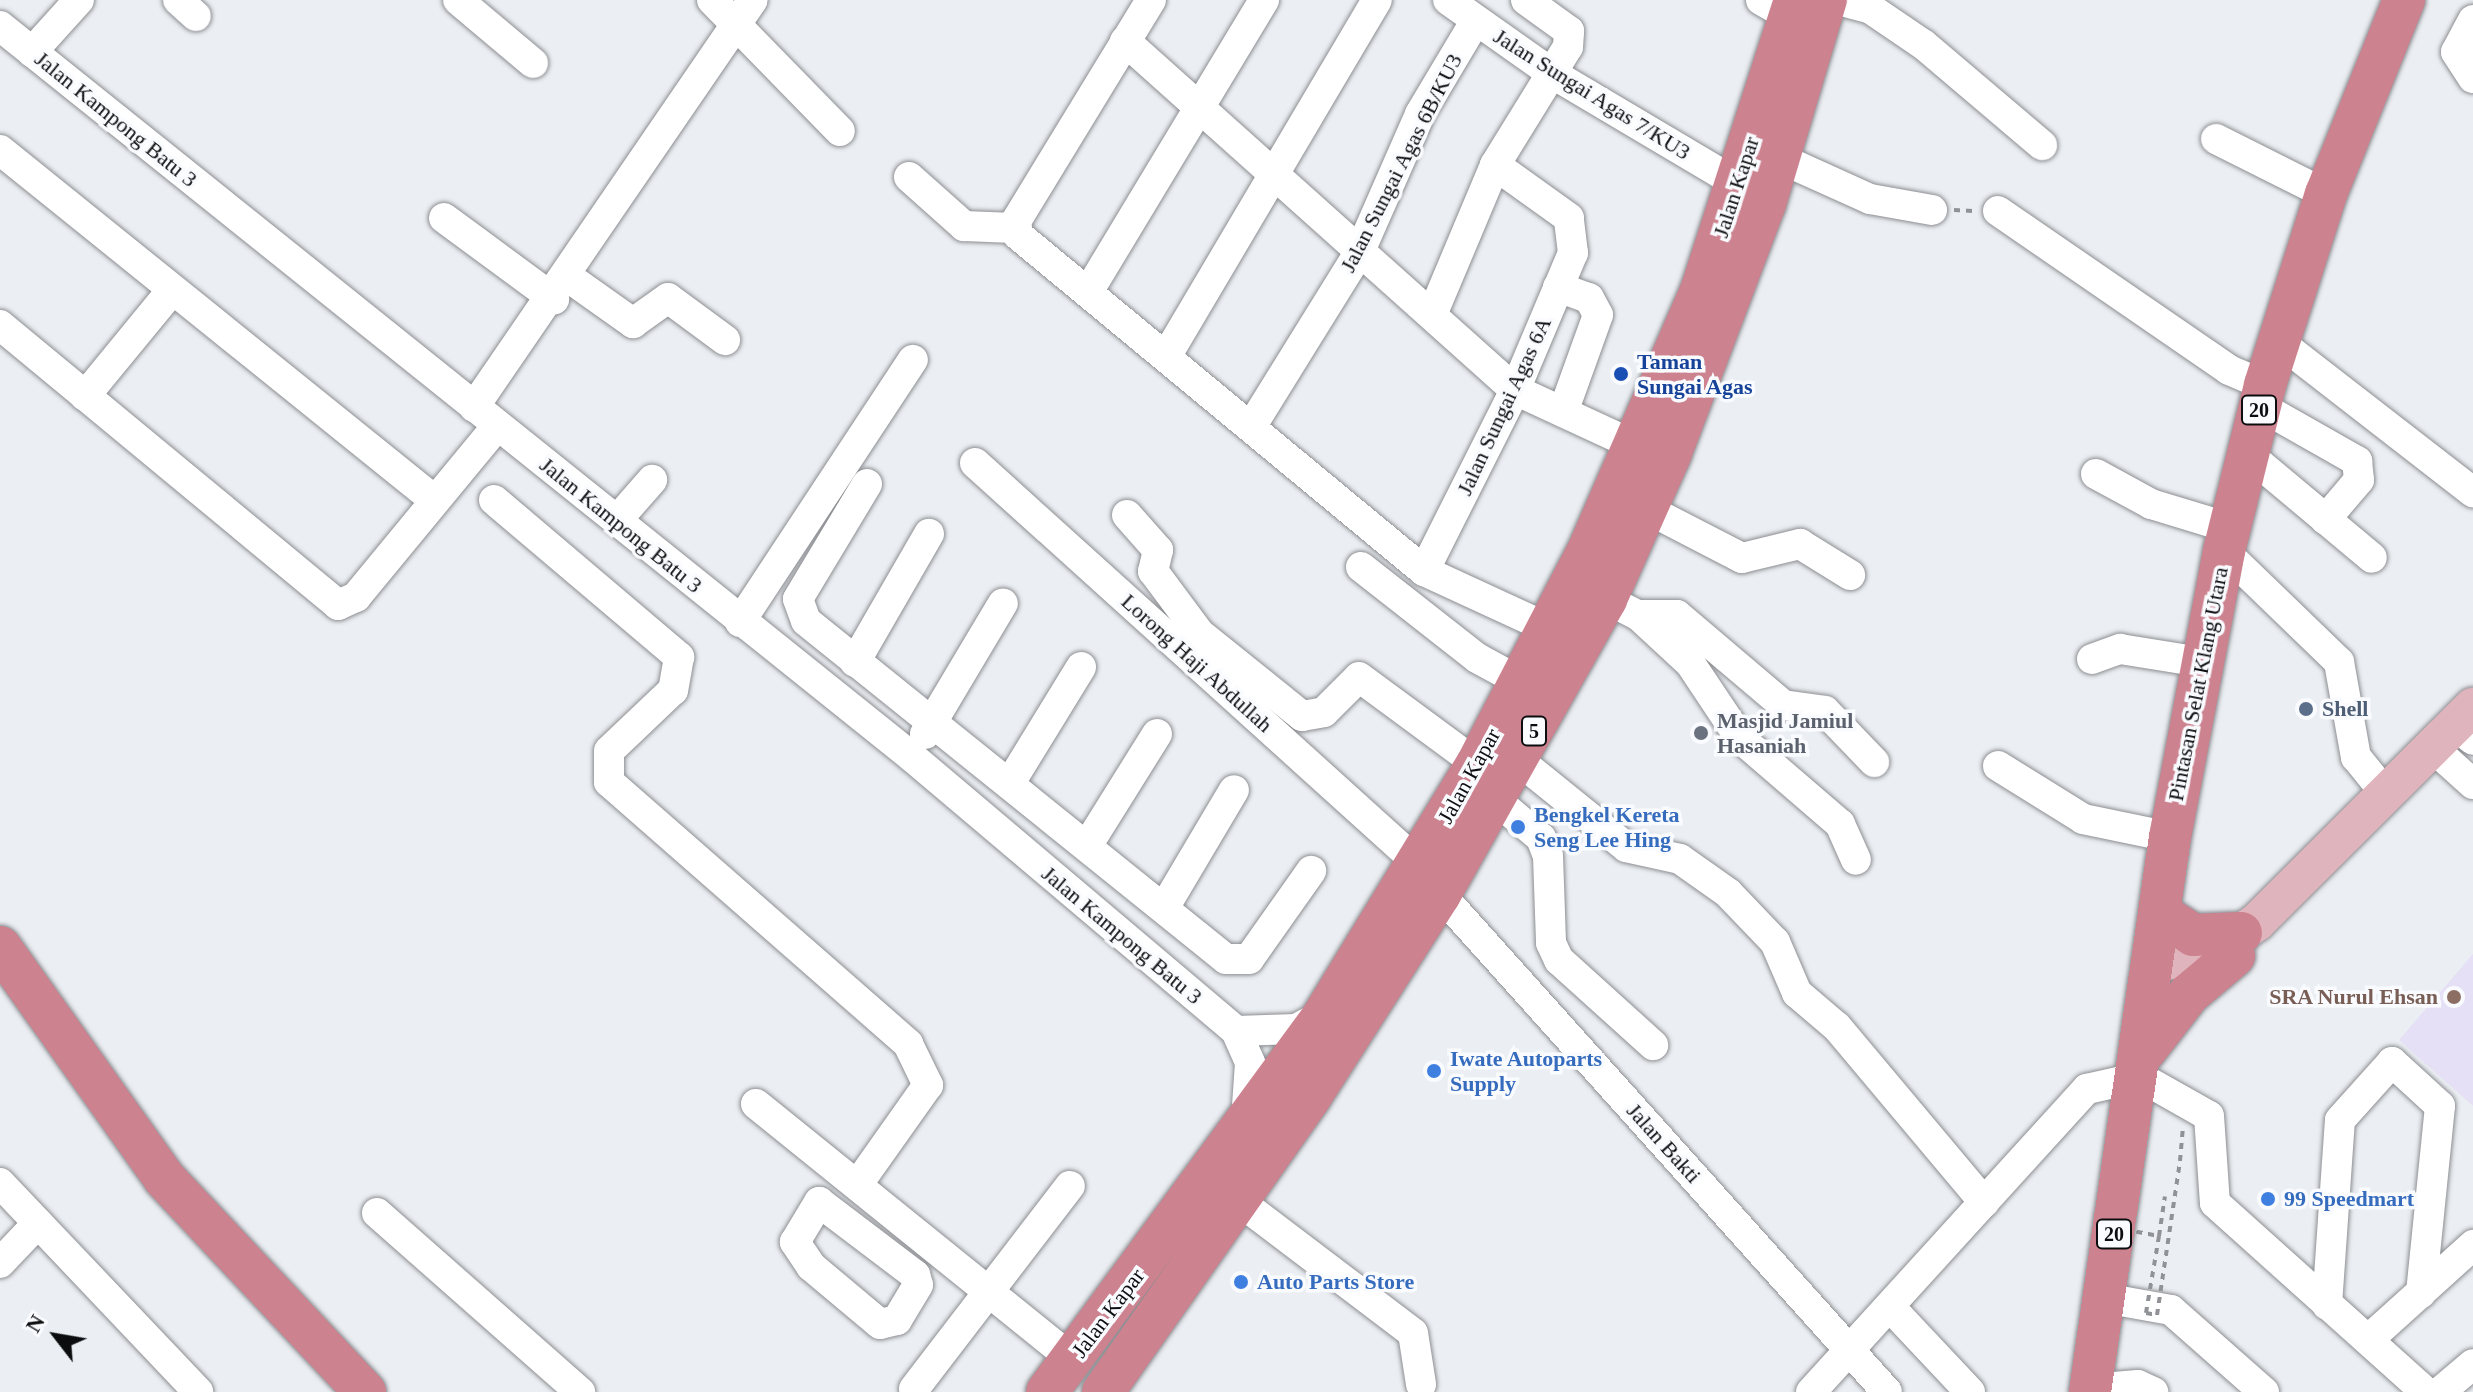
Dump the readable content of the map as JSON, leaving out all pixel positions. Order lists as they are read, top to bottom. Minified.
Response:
{"streets":{"highway":["Jalan Kapar","20","Pintasan Selat Klang Utara","5"],"street":["Jalan Sungai Agas 7/KU3","Jalan Kampong Batu 3","Jalan Sungai Agas 6B/KU3","Jalan Sungai Agas 6A","Lorong Haji Abdullah","Jalan Bakti"]},"crossings":[["Jalan Sungai Agas 7/KU3","Jalan Sungai Agas 6B/KU3"],["Jalan Sungai Agas 7/KU3","Jalan Kapar"],["Jalan Kapar","Lorong Haji Abdullah"],["Jalan Kapar","Jalan Bakti"],["Lorong Haji Abdullah","Jalan Bakti"]],"places":["Taman Sungai Agas","Shell","Masjid Jamiul Hasaniah","Bengkel Kereta Seng Lee Hing","SRA Nurul Ehsan","Iwate Autoparts Supply","99 Speedmart","Auto Parts Store"],"north":"top left"}
